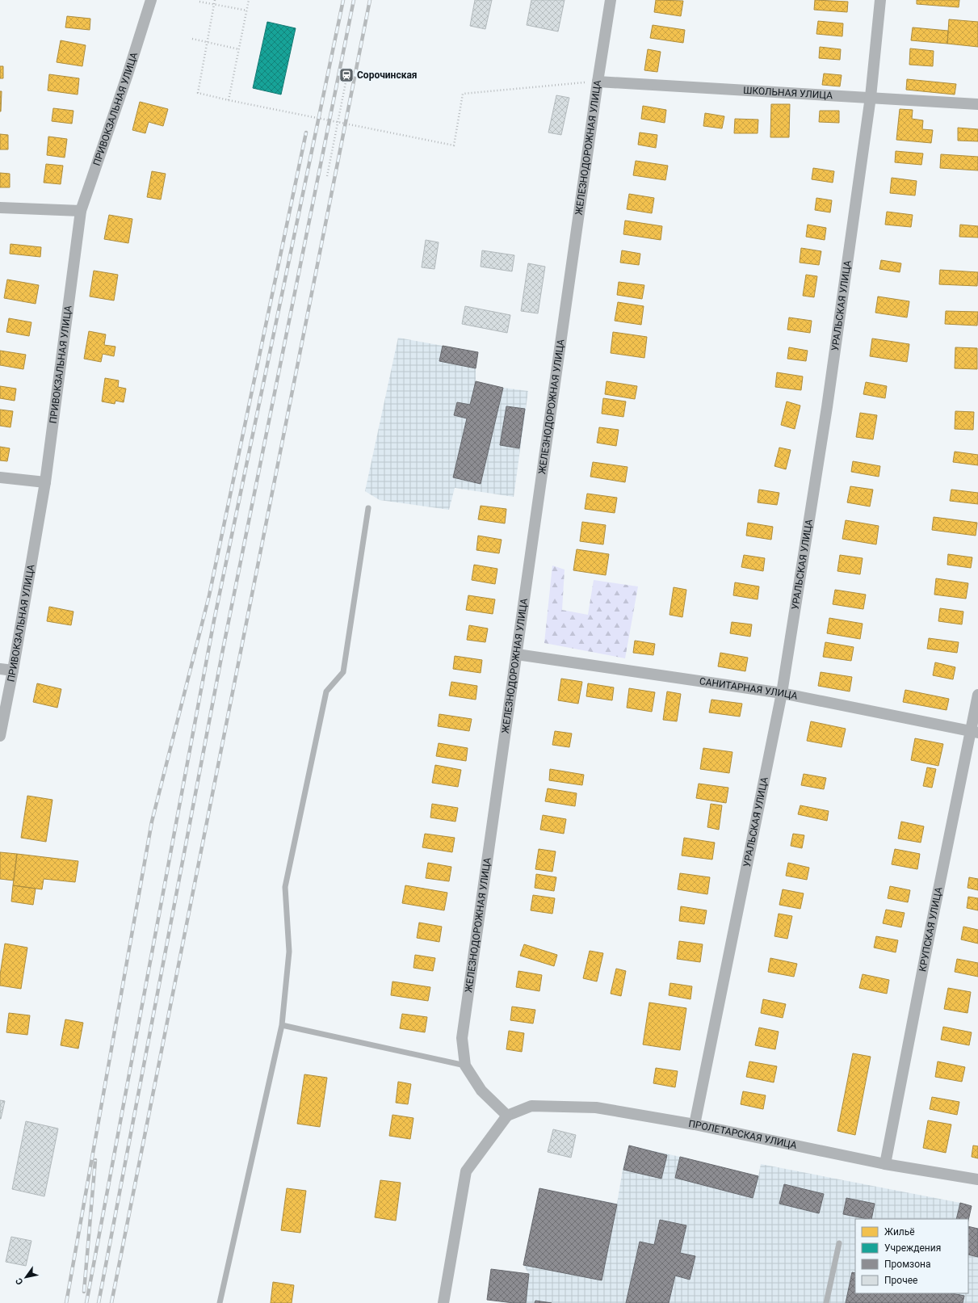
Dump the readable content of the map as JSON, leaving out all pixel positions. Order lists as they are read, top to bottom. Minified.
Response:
{"streets":{"street":["ШКОЛЬНАЯ УЛИЦА","ПРИВОКЗАЛЬНАЯ УЛИЦА","ЖЕЛЕЗНОДОРОЖНАЯ УЛИЦА","УРАЛЬСКАЯ УЛИЦА","САНИТАРНАЯ УЛИЦА","КРУПСКАЯ УЛИЦА","ПРОЛЕТАРСКАЯ УЛИЦА"]},"crossings":[["ШКОЛЬНАЯ УЛИЦА","ЖЕЛЕЗНОДОРОЖНАЯ УЛИЦА"],["ШКОЛЬНАЯ УЛИЦА","УРАЛЬСКАЯ УЛИЦА"],["ЖЕЛЕЗНОДОРОЖНАЯ УЛИЦА","САНИТАРНАЯ УЛИЦА"],["ЖЕЛЕЗНОДОРОЖНАЯ УЛИЦА","ПРОЛЕТАРСКАЯ УЛИЦА"],["УРАЛЬСКАЯ УЛИЦА","САНИТАРНАЯ УЛИЦА"],["УРАЛЬСКАЯ УЛИЦА","ПРОЛЕТАРСКАЯ УЛИЦА"],["САНИТАРНАЯ УЛИЦА","КРУПСКАЯ УЛИЦА"],["КРУПСКАЯ УЛИЦА","ПРОЛЕТАРСКАЯ УЛИЦА"]],"places":{"station":["Сорочинская"]},"legend":["Жильё","Учреждения","Промзона","Прочее"],"north":"bottom left"}
